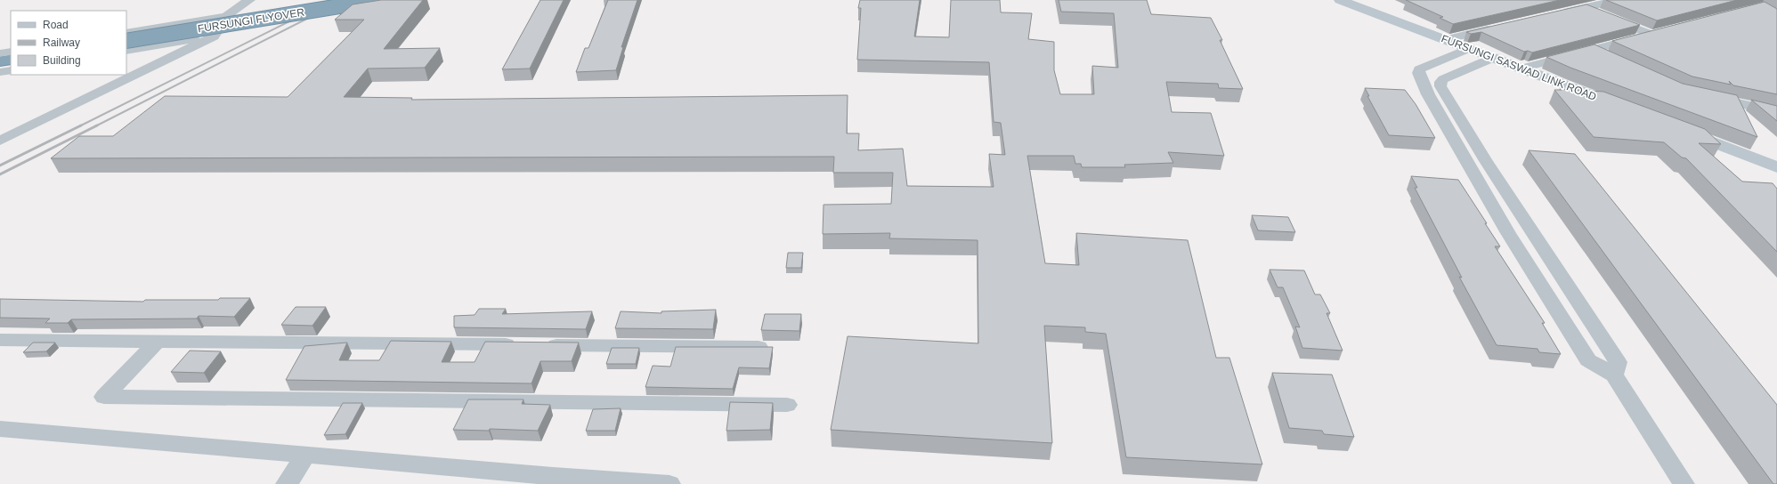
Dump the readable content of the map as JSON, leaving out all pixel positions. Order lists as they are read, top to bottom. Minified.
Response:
{"streets":{"highway":["FURSUNGI FLYOVER"],"street":["FURSUNGI SASWAD LINK ROAD"]},"legend":["Road","Railway","Building"]}
